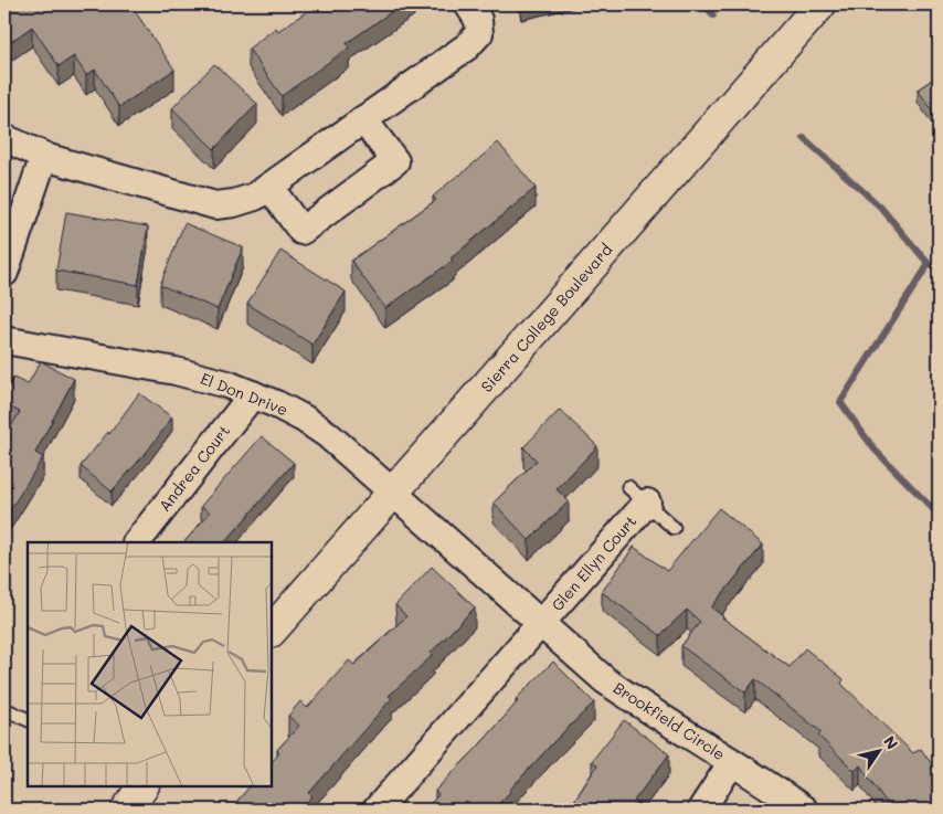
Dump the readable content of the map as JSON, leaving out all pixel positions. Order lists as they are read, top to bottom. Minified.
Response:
{"streets":{"main road":["Sierra College Boulevard"],"street":["El Don Drive","Andrea Court","Glen Ellyn Court","Brookfield Circle"]},"crossings":[["Sierra College Boulevard","El Don Drive"],["Sierra College Boulevard","Brookfield Circle"],["El Don Drive","Andrea Court"],["El Don Drive","Brookfield Circle"],["Glen Ellyn Court","Brookfield Circle"]],"north":"top right"}
